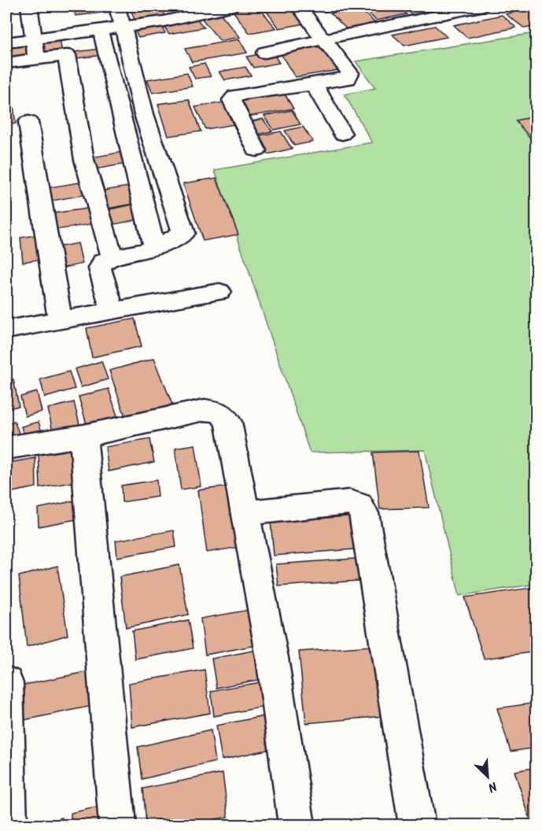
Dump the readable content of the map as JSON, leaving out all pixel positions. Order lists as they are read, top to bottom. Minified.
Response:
{"north":"bottom right"}
